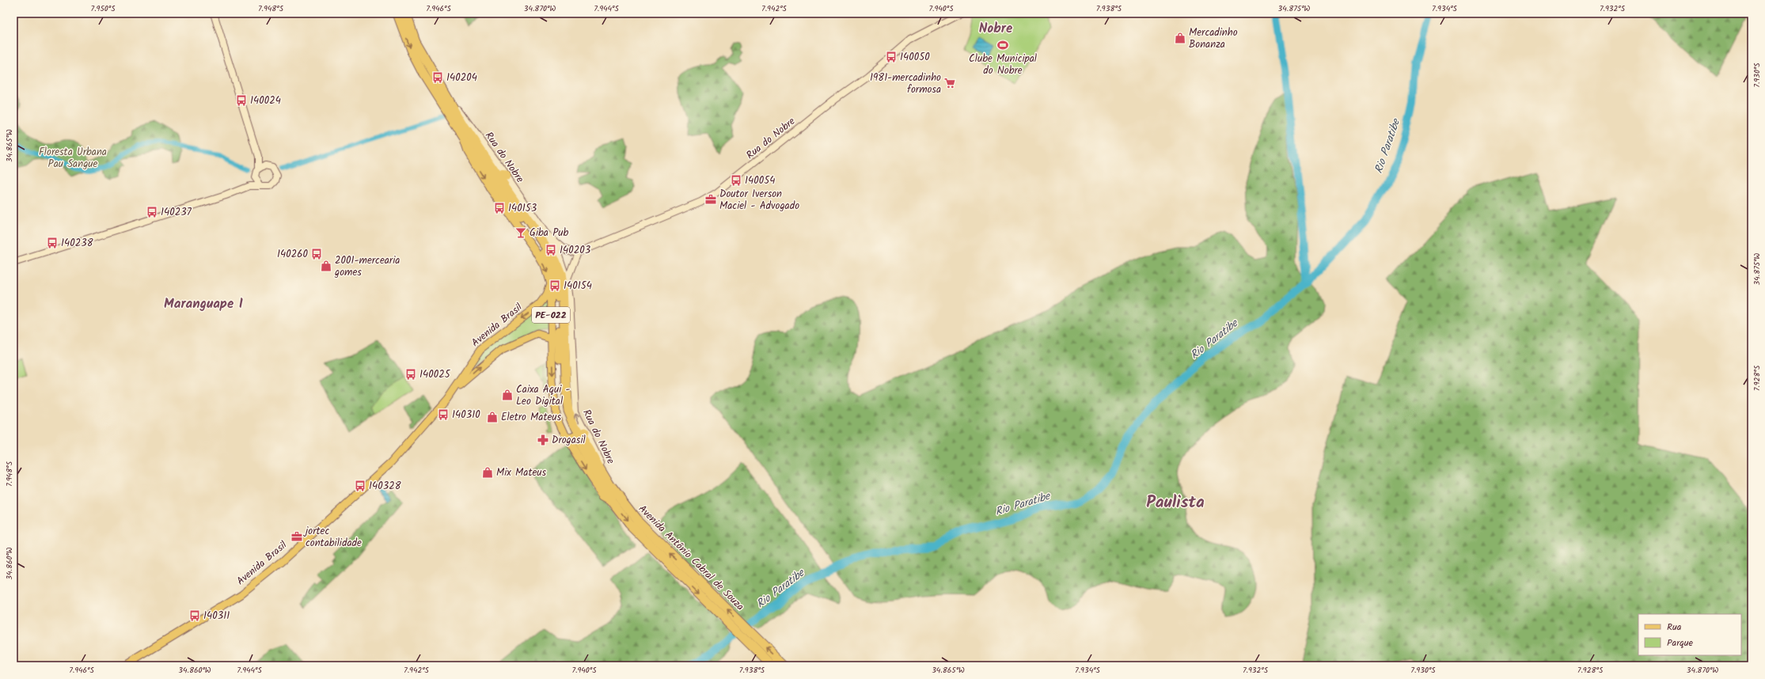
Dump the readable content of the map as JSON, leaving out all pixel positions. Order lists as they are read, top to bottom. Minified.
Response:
{"streets":{"highway":["PE-022","Avenida Antônio Cabral de Souza"],"main road":["Rua do Nobre","Avenida Brasil"]},"crossings":[["Rua do Nobre","Avenida Antônio Cabral de Souza"],["PE-022","Avenida Brasil"],["PE-022","Avenida Antônio Cabral de Souza"]],"districts":["Nobre","Maranguape I","Paulista"],"water":["Rio Paratibe"],"parks":["Floresta Urbana Pau Sangue"],"places":{"shop":["Mercadinho Bonanza","2001-mercearia gomes","Caixa Aqui - Leo Digital","Eletro Mateus","Mix Mateus"],"sports":["Clube Municipal do Nobre"],"bus stop":["140050","140204","140024","140054","140153","140237","140238","140203","140260","140154","140025","140310","140328","140311"],"supermarket":["1981-mercadinho formosa"],"office":["Doutor Iverson Maciel - Advogado","jortec contabilidade"],"bar":["Giba Pub"],"pharmacy":["Drogasil"]},"legend":["Rua","Parque"],"coordinates":["7.950°S","7.948°S","7.946°S","34.870°W","7.944°S","7.942°S","7.940°S","7.938°S","34.875°W","7.934°S","7.932°S","7.930°S","34.865°W","7.928°S","34.860°W"]}
